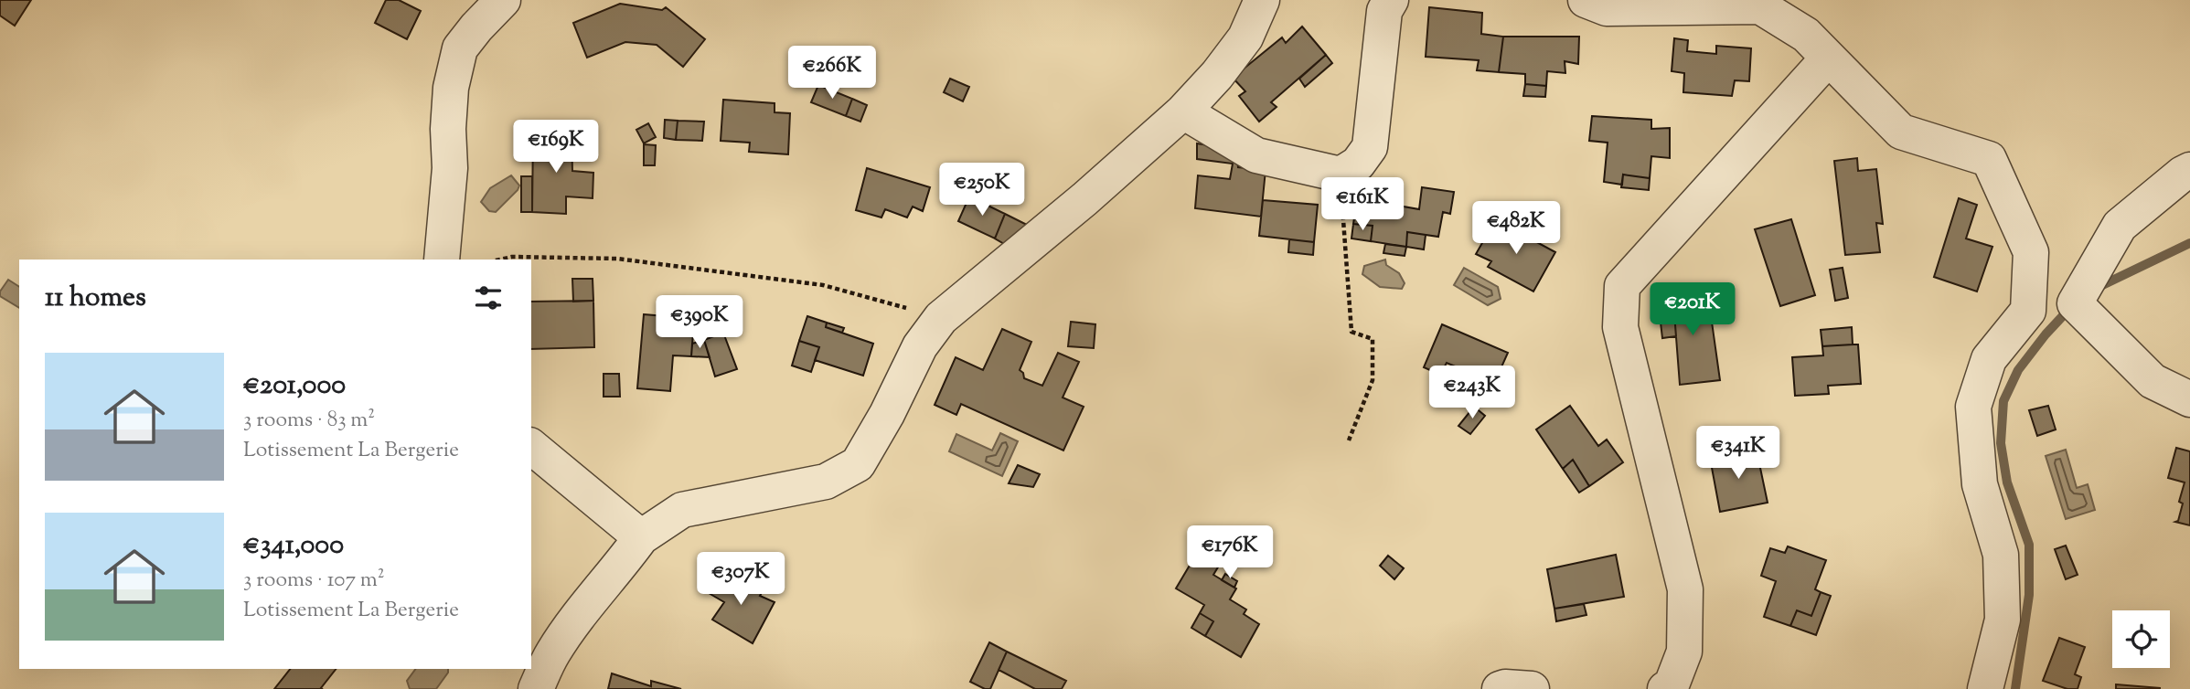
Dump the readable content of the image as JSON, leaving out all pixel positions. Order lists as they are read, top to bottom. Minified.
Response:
{"page":{"price":["€266K","€169K","€250K","€161K","€482K","€201K","€390K","€243K","€341K","€176K","€307K"],"heading":"11 homes","list":[{"name":"€201,000","note":"3 rooms · 83 m² · Lotissement La Bergerie"},{"name":"€341,000","note":"3 rooms · 107 m² · Lotissement La Bergerie"}]}}
